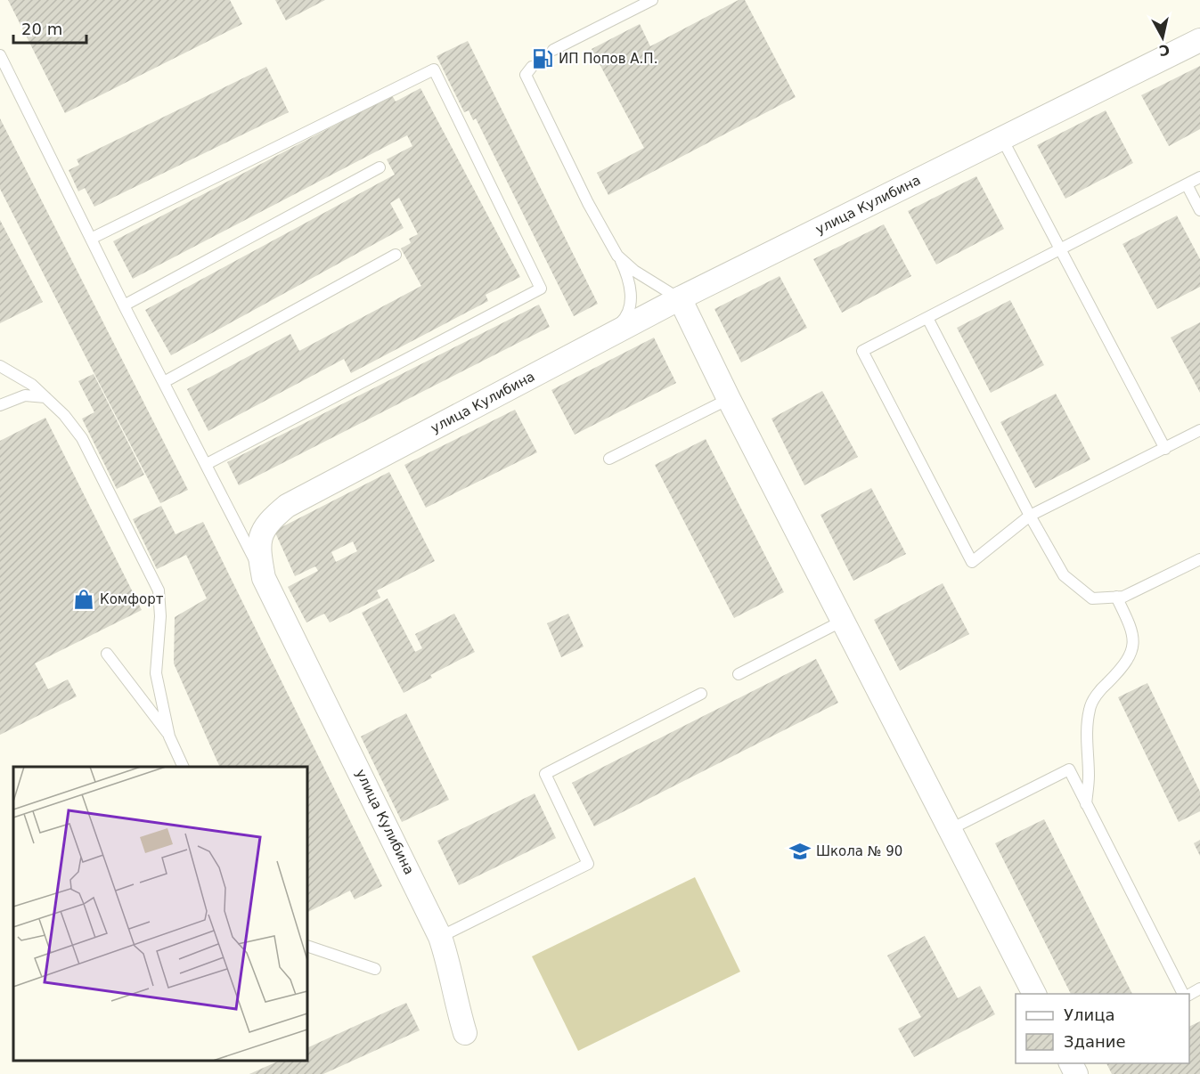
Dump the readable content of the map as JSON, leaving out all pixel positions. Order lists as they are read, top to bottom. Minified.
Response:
{"streets":{"street":["улица Кулибина"]},"places":{"fuel station":["ИП Попов А.П."],"shop":["Комфорт"],"school or university":["Школа № 90"]},"legend":["Улица","Здание"],"scale_bar":"20 m","north":"bottom"}
